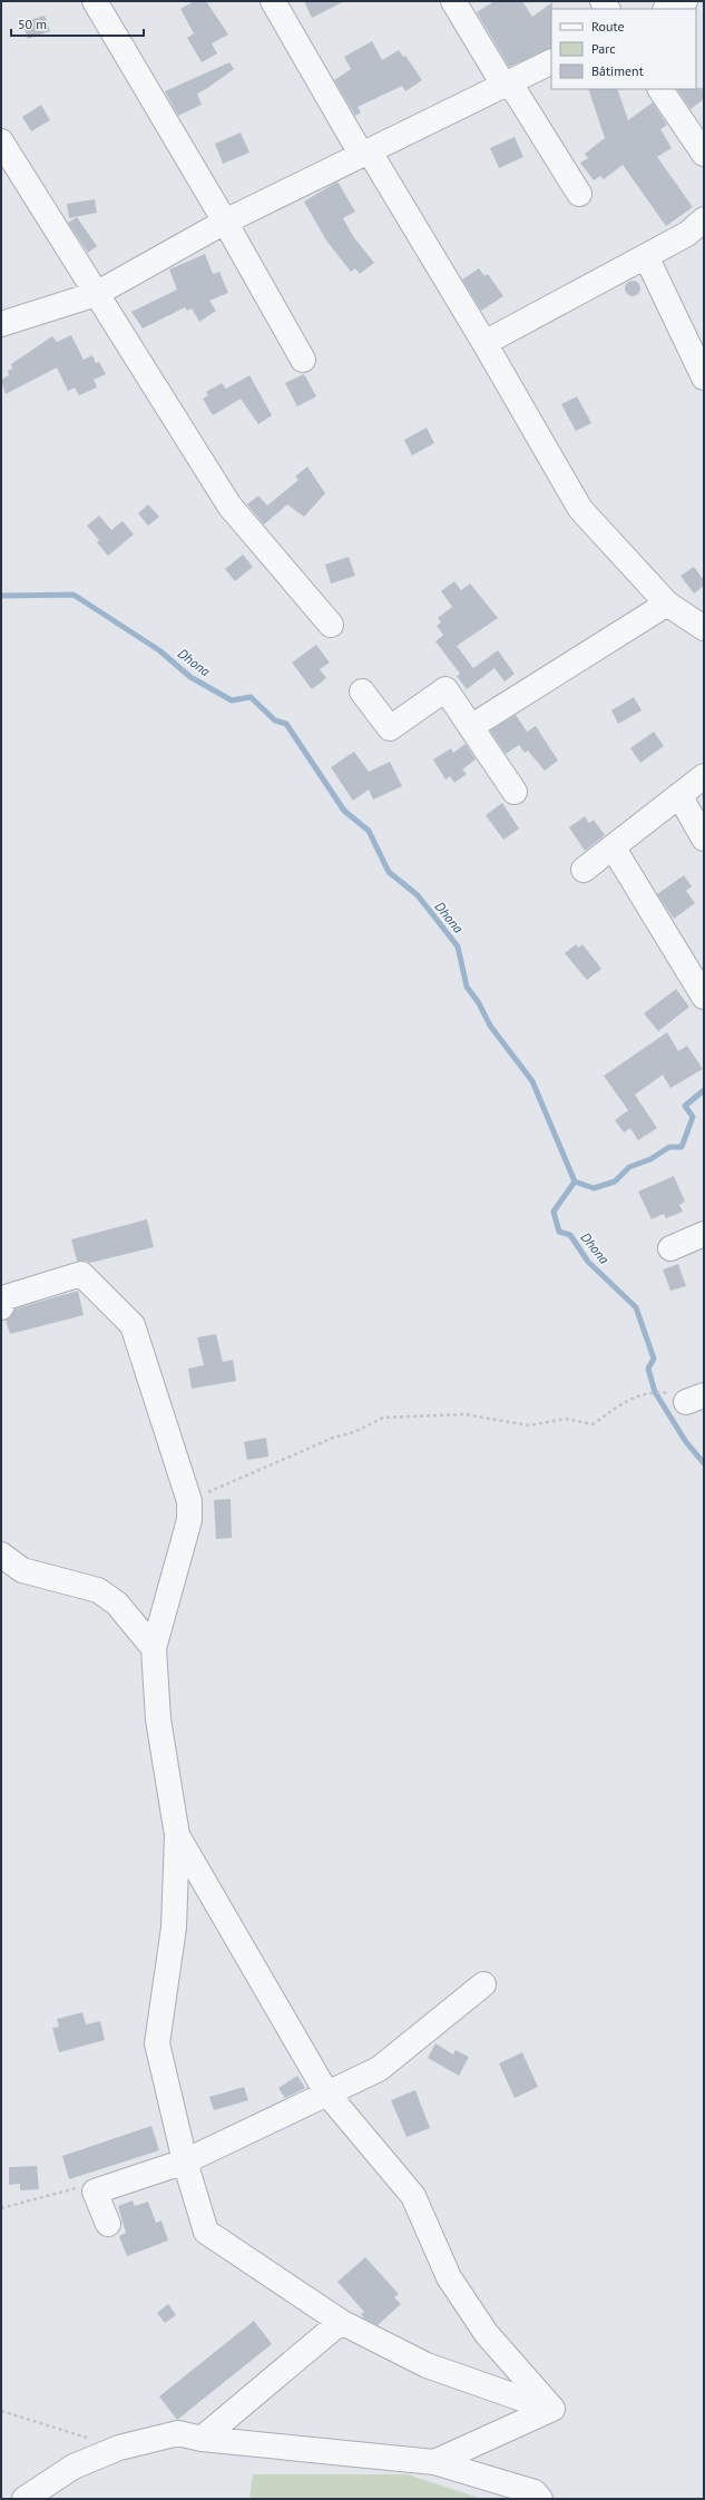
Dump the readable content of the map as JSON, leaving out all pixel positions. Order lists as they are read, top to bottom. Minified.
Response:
{"water":["Dhona"],"legend":["Route","Parc","Bâtiment"],"scale_bar":"50 m"}
